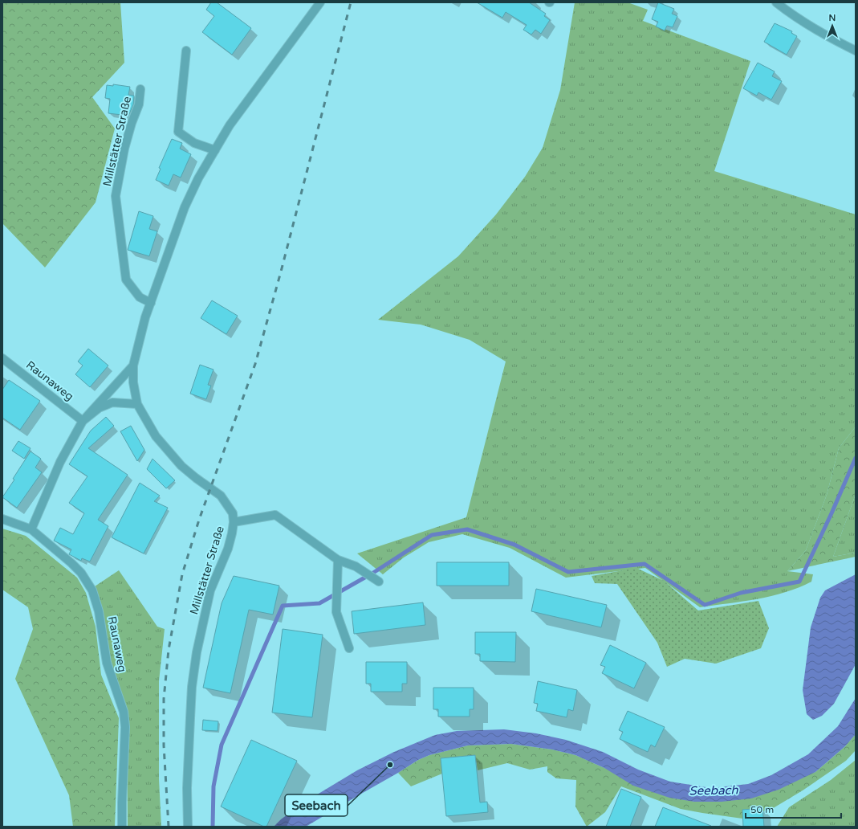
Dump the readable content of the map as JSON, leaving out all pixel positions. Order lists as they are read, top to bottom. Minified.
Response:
{"streets":{"street":["Millstätter Straße","Raunaweg"]},"water":["Seebach"],"places":["Seebach"],"scale_bar":"50 m","north":"top"}
